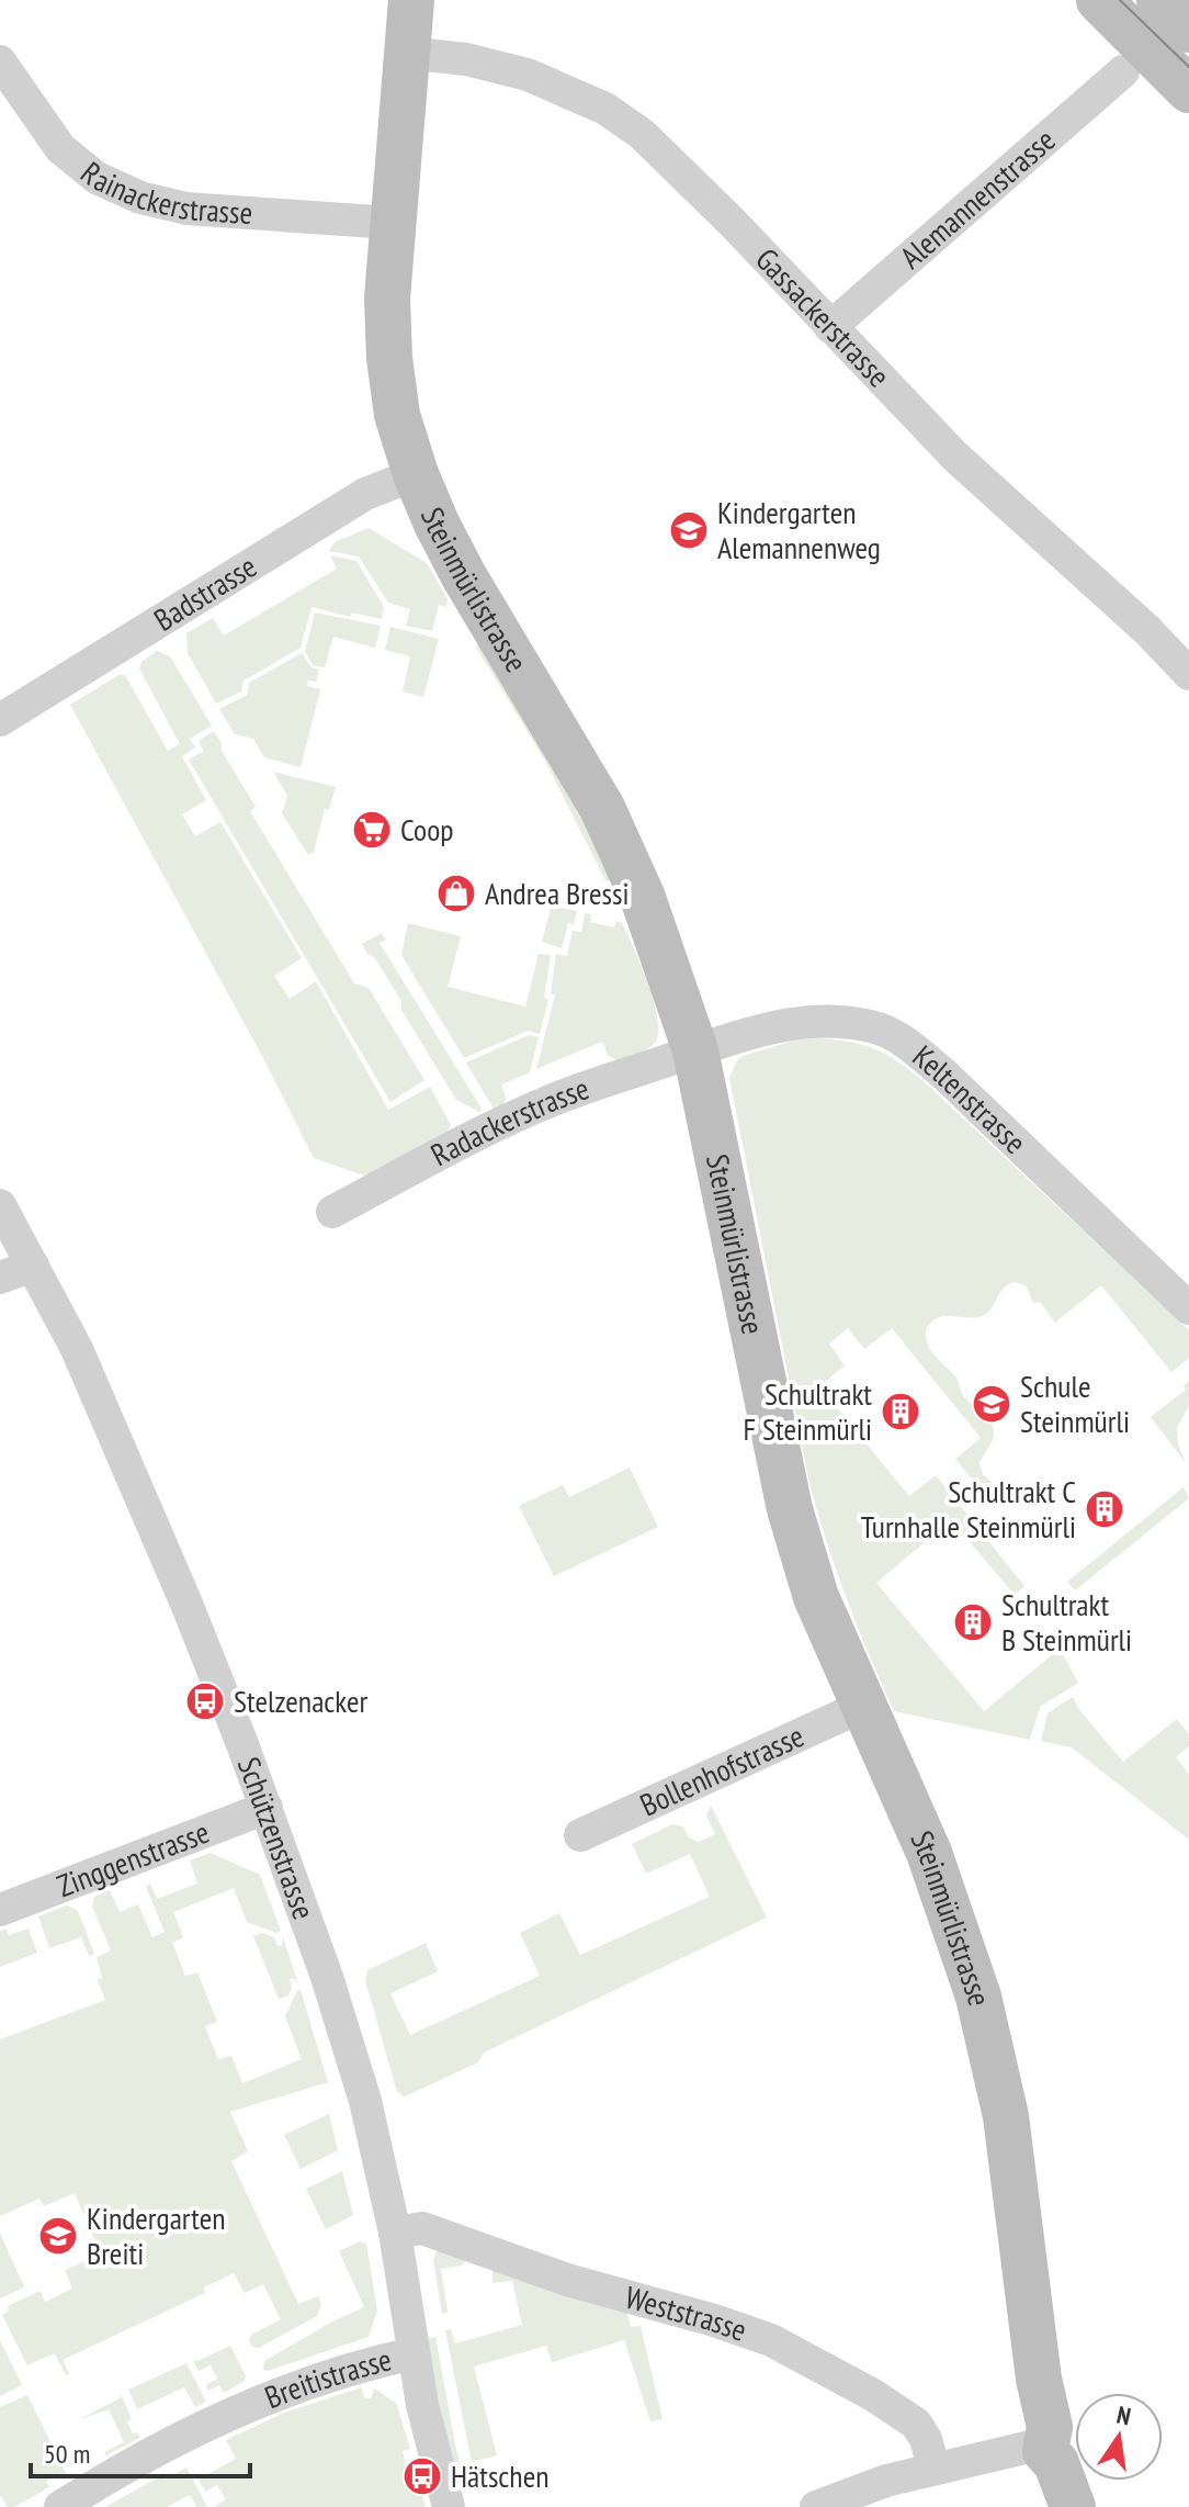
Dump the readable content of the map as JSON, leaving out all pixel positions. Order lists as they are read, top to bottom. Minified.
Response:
{"streets":{"street":["Rainackerstrasse","Alemannenstrasse","Gassackerstrasse","Steinmürlistrasse","Badstrasse","Keltenstrasse","Radackerstrasse","Bollenhofstrasse","Schützenstrasse","Zinggenstrasse","Weststrasse","Breitistrasse"]},"crossings":[["Rainackerstrasse","Steinmürlistrasse"],["Alemannenstrasse","Gassackerstrasse"],["Gassackerstrasse","Steinmürlistrasse"],["Steinmürlistrasse","Badstrasse"],["Steinmürlistrasse","Keltenstrasse"],["Steinmürlistrasse","Radackerstrasse"],["Steinmürlistrasse","Bollenhofstrasse"],["Keltenstrasse","Radackerstrasse"],["Schützenstrasse","Zinggenstrasse"],["Schützenstrasse","Weststrasse"],["Schützenstrasse","Breitistrasse"]],"places":{"school or university":["Kindergarten Alemannenweg","Schule Steinmürli","Kindergarten Breiti"],"supermarket":["Coop"],"shop":["Andrea Bressi"],"building":["Schultrakt F Steinmürli","Schultrakt C Turnhalle Steinmürli","Schultrakt B Steinmürli"],"bus stop":["Stelzenacker","Hätschen"]},"scale_bar":"50 m","north":"top"}
